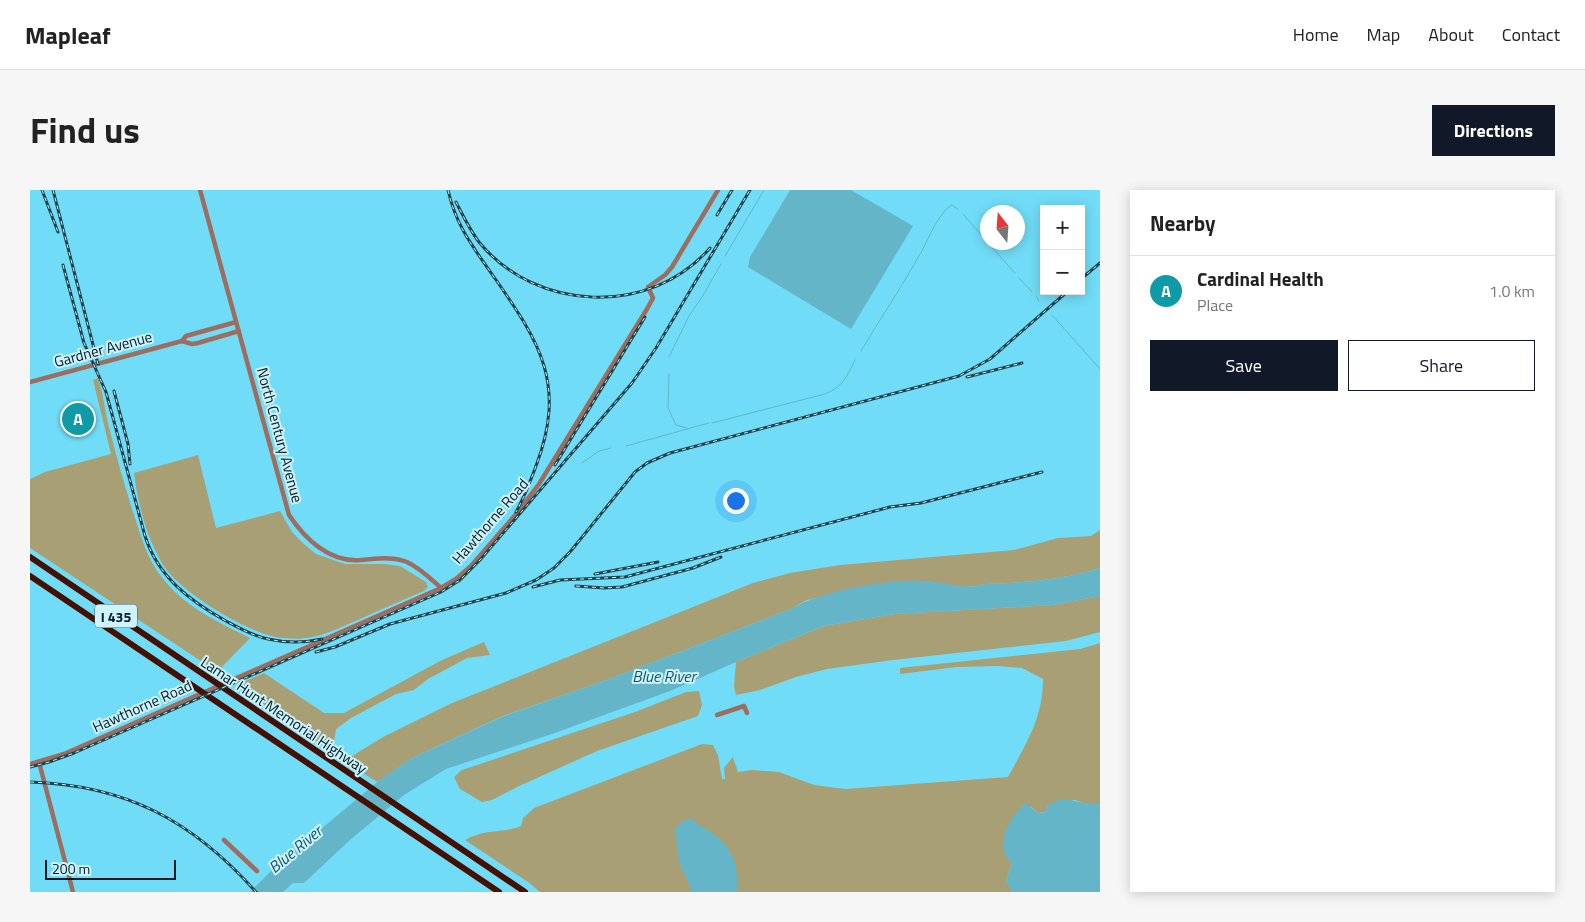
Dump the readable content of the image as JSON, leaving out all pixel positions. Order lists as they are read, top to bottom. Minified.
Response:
{"streets":{"highway":["I 435","Lamar Hunt Memorial Highway"],"street":["Gardner Avenue","North Century Avenue","Hawthorne Road"]},"crossings":[["Gardner Avenue","North Century Avenue"],["North Century Avenue","Hawthorne Road"]],"water":["Blue River"],"scale_bar":"200 m","north":"top","page":{"header":"Mapleaf","nav":["Home","Map","About","Contact"],"title":"Find us","buttons":["Directions",["Save","Share"]],"heading":"Nearby","map_buttons":["+","−"],"list":[{"mark":"A","name":"Cardinal Health","note":"Place","value":"1.0 km"}],"pins":"A","scale":"200 m"}}
